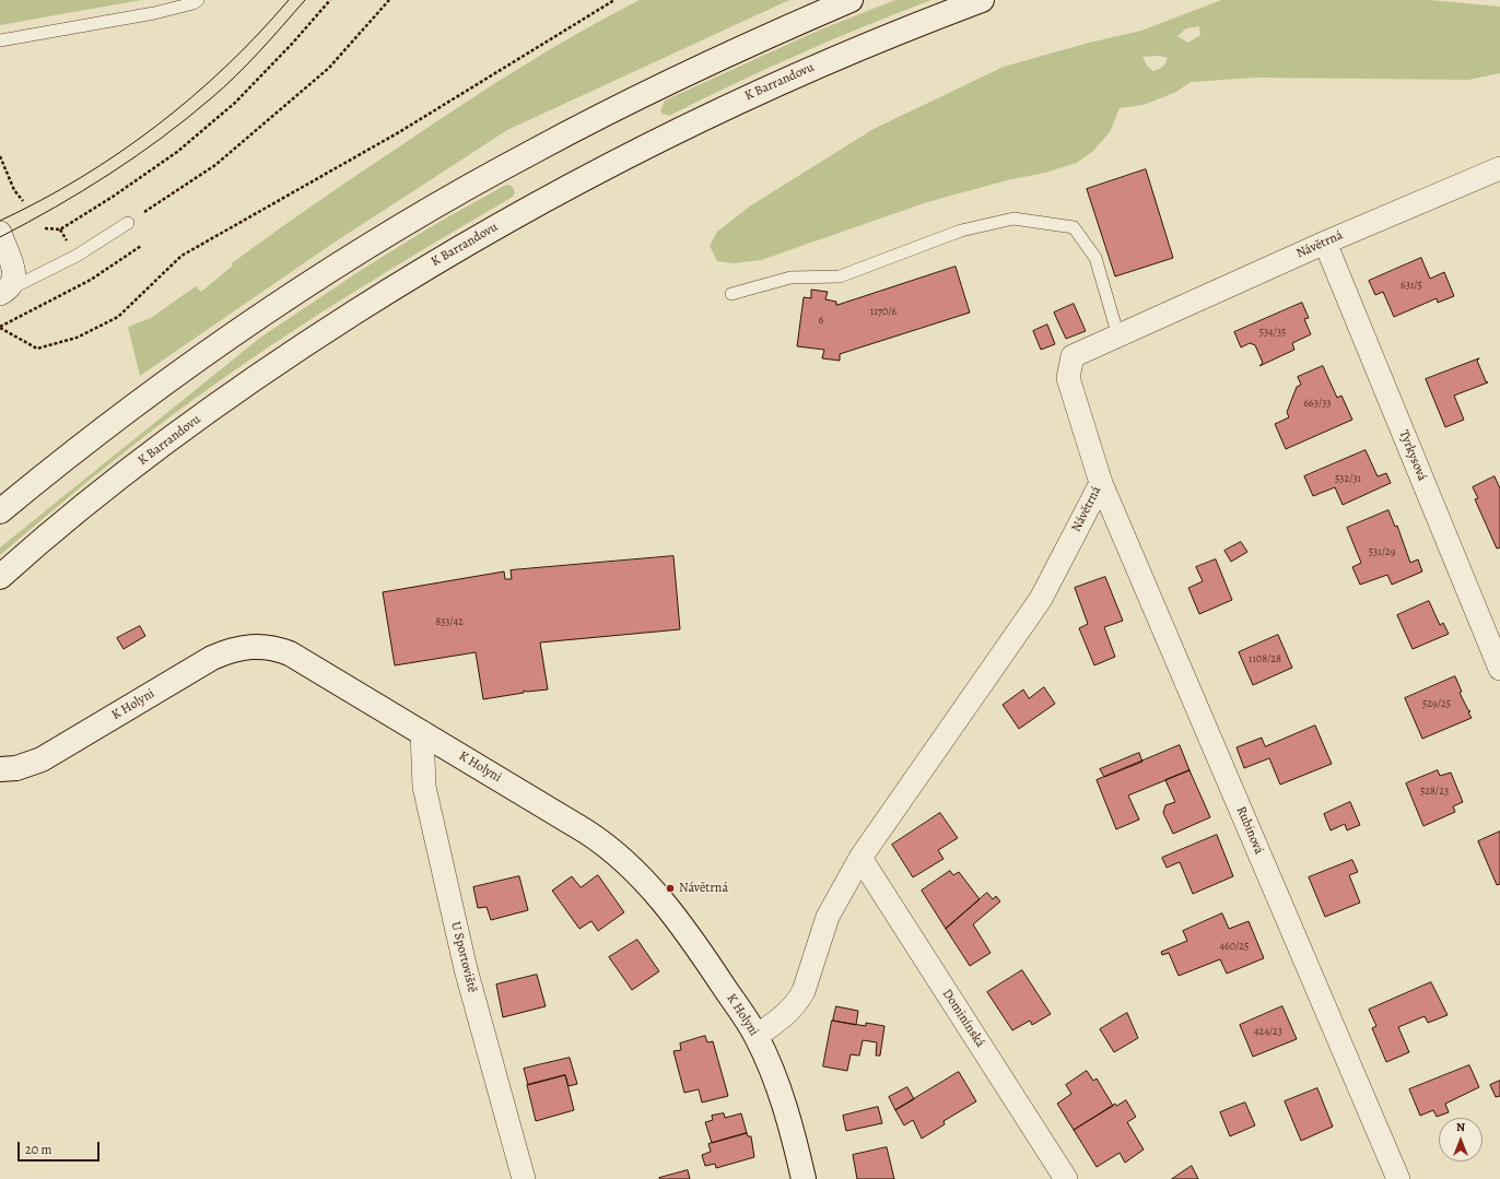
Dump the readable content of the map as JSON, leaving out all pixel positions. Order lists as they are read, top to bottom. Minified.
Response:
{"streets":{"main road":["K Barrandovu","K Holyni"],"street":["Návětrná","Tyrkysová","Rubínová","U Sportoviště","Dominínská"]},"crossings":[["Návětrná","Tyrkysová"],["Návětrná","K Holyni"],["Návětrná","Rubínová"],["Návětrná","Dominínská"],["K Holyni","U Sportoviště"]],"places":["Návětrná"],"house_numbers":["631/5","1170/6","6","534/35","663/33","532/31","531/29","833/42","1108/28","529/25","528/23","460/25","424/23"],"scale_bar":"20 m","north":"top"}
